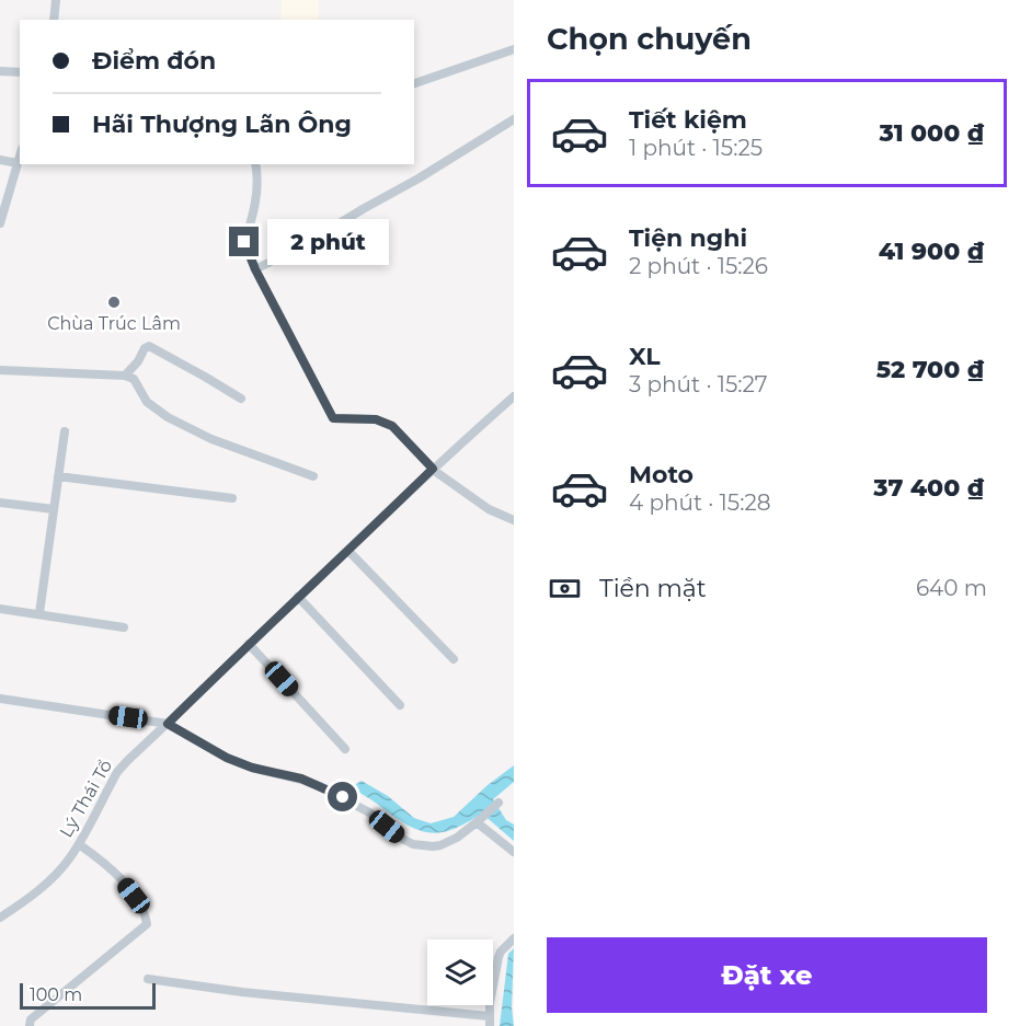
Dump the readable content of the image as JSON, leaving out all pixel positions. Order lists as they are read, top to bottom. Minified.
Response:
{"streets":{"street":["Lý Thái Tổ"]},"places":["Chùa Trúc Lâm"],"scale_bar":"100 m","page":{"heading":"Chọn chuyến","banner":["Điểm đón","Hãi Thượng Lãn Ông"],"list":[{"name":"Tiết kiệm","note":"1 phút · 15:25","value":"31 000 ₫"},{"name":"Tiện nghi","note":"2 phút · 15:26","value":"41 900 ₫"},{"name":"XL","note":"3 phút · 15:27","value":"52 700 ₫"},{"name":"Moto","note":"4 phút · 15:28","value":"37 400 ₫"}],"bubble":"2 phút","pay":["Tiền mặt","640 m"],"buttons":"Đặt xe","scale":"100 m"}}
